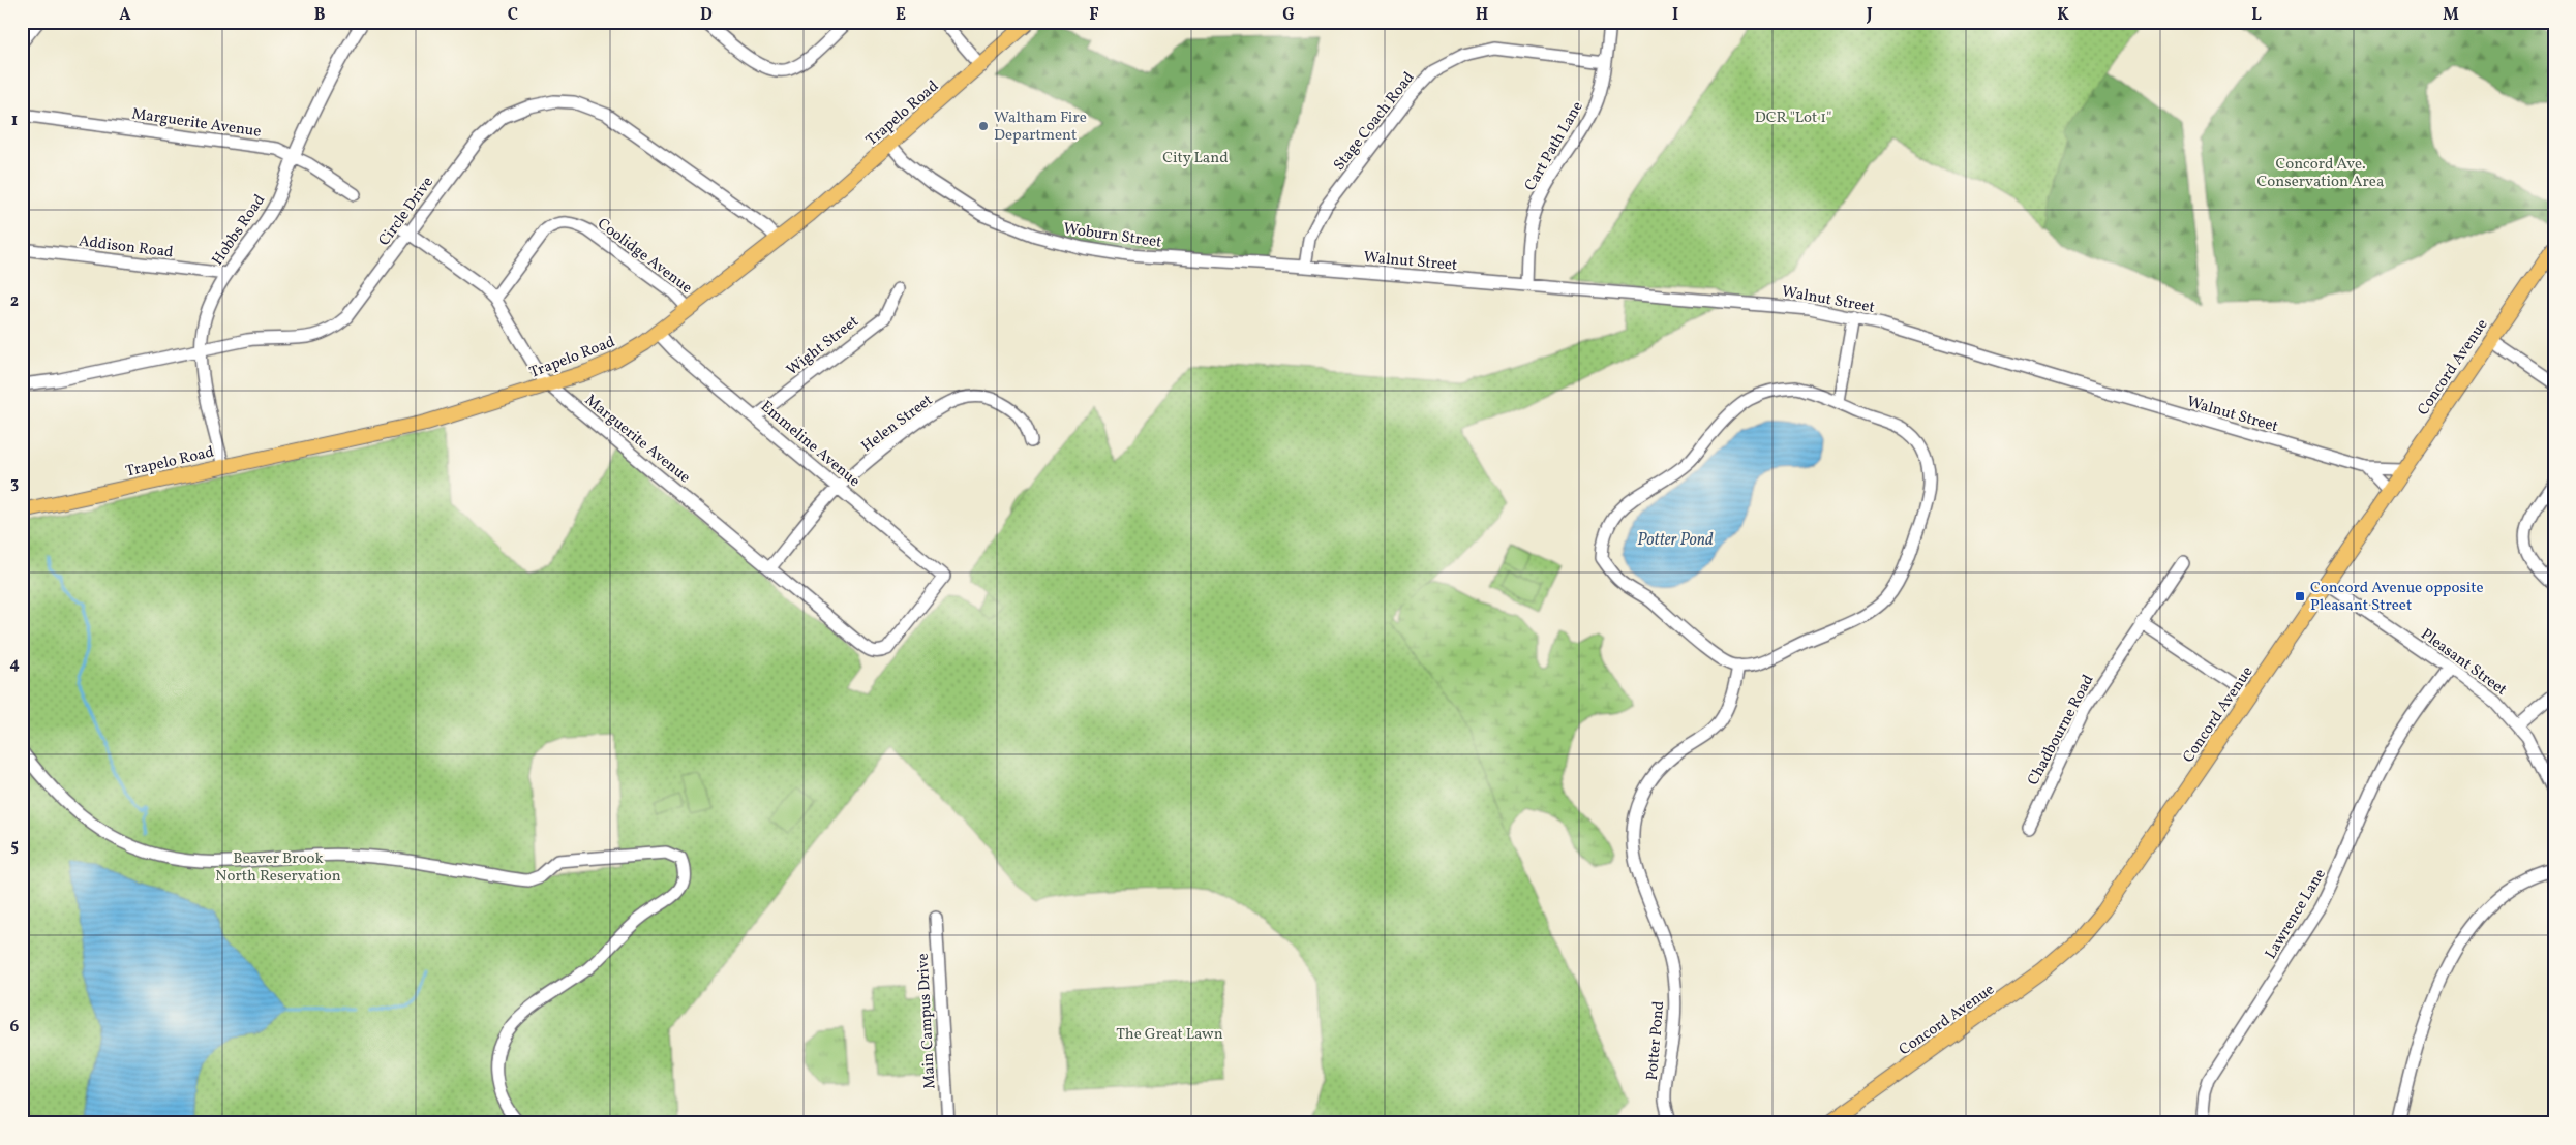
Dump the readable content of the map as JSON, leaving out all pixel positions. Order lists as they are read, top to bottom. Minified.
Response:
{"streets":{"main road":["Trapelo Road","Concord Avenue"],"street":["Stage Coach Road","Marguerite Avenue","Cart Path Lane","Circle Drive","Hobbs Road","Woburn Street","Addison Road","Coolidge Avenue","Walnut Street","Wight Street","Helen Street","Emmeline Avenue","Pleasant Street","Chadbourne Road","Lawrence Lane","Main Campus Drive","Potter Pond"]},"crossings":[["Trapelo Road","Marguerite Avenue"],["Trapelo Road","Circle Drive"],["Trapelo Road","Hobbs Road"],["Trapelo Road","Woburn Street"],["Trapelo Road","Coolidge Avenue"],["Trapelo Road","Emmeline Avenue"],["Stage Coach Road","Cart Path Lane"],["Stage Coach Road","Walnut Street"],["Marguerite Avenue","Circle Drive"],["Marguerite Avenue","Hobbs Road"],["Marguerite Avenue","Coolidge Avenue"],["Marguerite Avenue","Helen Street"],["Marguerite Avenue","Emmeline Avenue"],["Cart Path Lane","Walnut Street"],["Circle Drive","Hobbs Road"],["Hobbs Road","Addison Road"],["Woburn Street","Walnut Street"],["Walnut Street","Concord Avenue"],["Wight Street","Emmeline Avenue"],["Concord Avenue","Pleasant Street"],["Helen Street","Emmeline Avenue"],["Pleasant Street","Lawrence Lane"]],"water":["Potter Pond"],"parks":["DCR \"Lot 1\"","City Land","Concord Ave. Conservation Area","Beaver Brook North Reservation","The Great Lawn"],"places":{"other":["Waltham Fire Department"],"transit":["Concord Avenue opposite Pleasant Street"]},"grid":{"columns":["A","B","C","D","E","F","G","H","I","J","K","L","M"],"rows":["1","2","3","4","5","6"]}}
